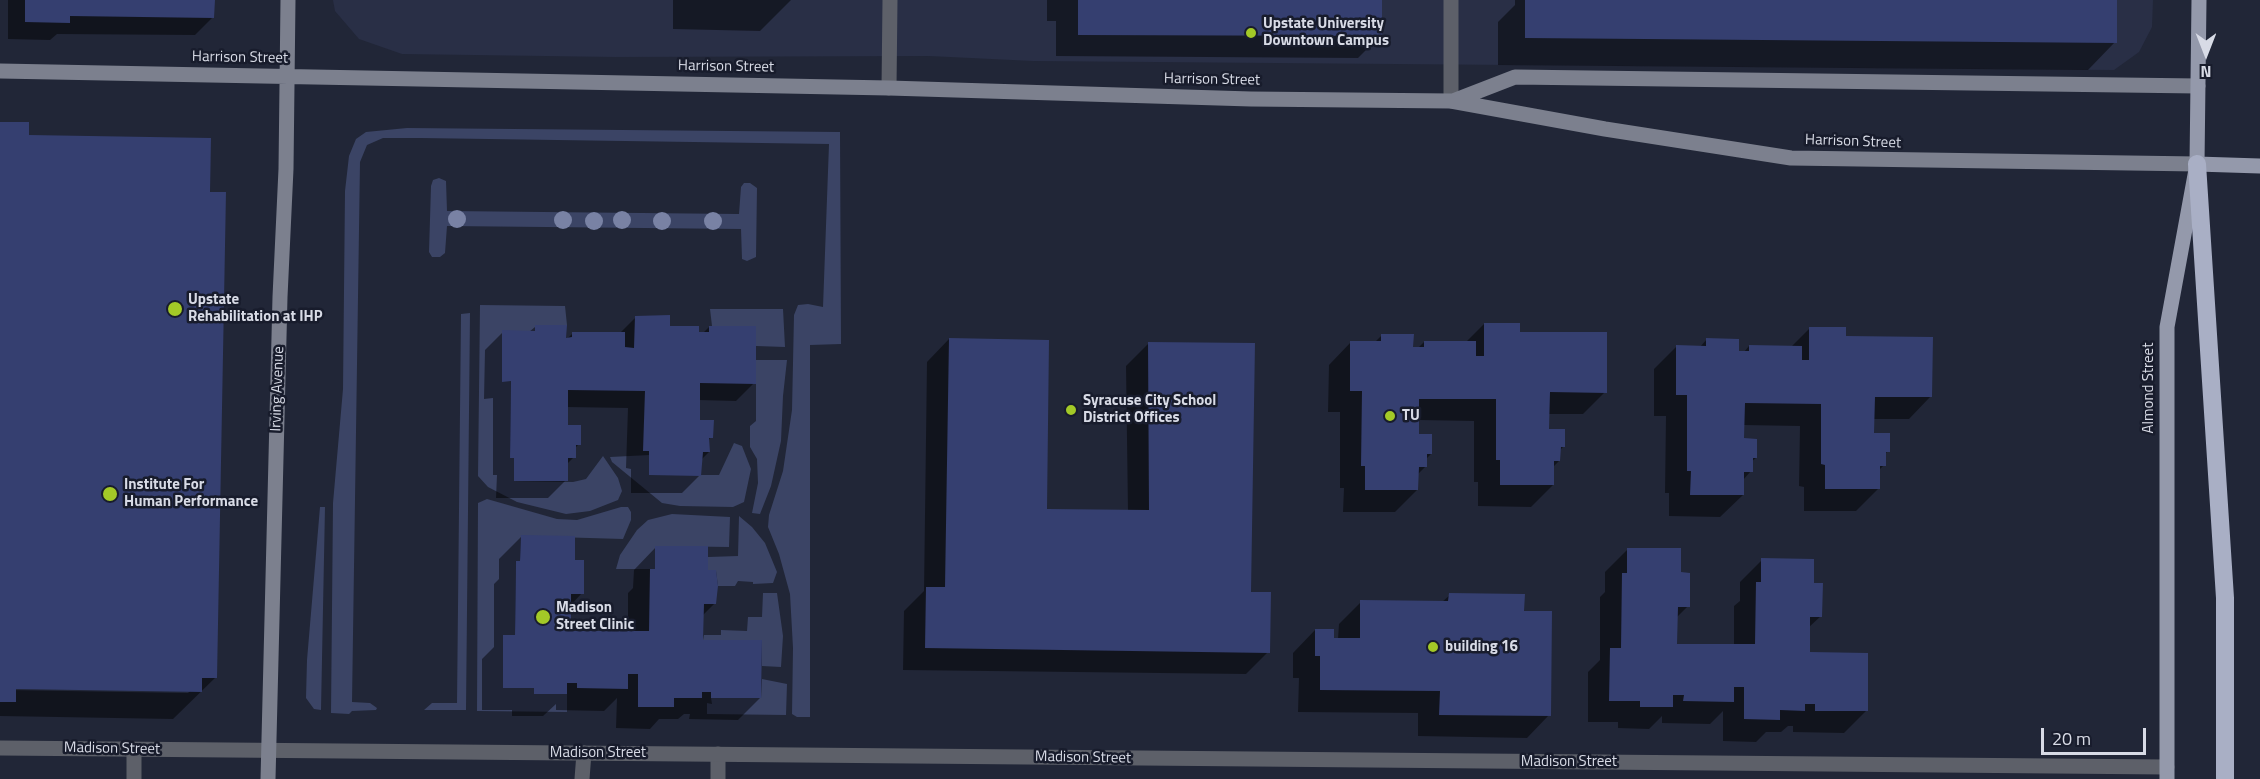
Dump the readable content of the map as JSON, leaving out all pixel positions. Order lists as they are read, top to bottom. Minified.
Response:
{"streets":{"main road":["Harrison Street","Almond Street"],"street":["Irving Avenue","Madison Street"]},"crossings":[["Harrison Street","Almond Street"],["Harrison Street","Irving Avenue"],["Almond Street","Madison Street"],["Irving Avenue","Madison Street"]],"places":["Upstate University Downtown Campus","Upstate Rehabilitation at IHP","Syracuse City School District Offices","TU","Institute For Human Performance","Madison Street Clinic","building 16"],"scale_bar":"20 m","north":"bottom"}
